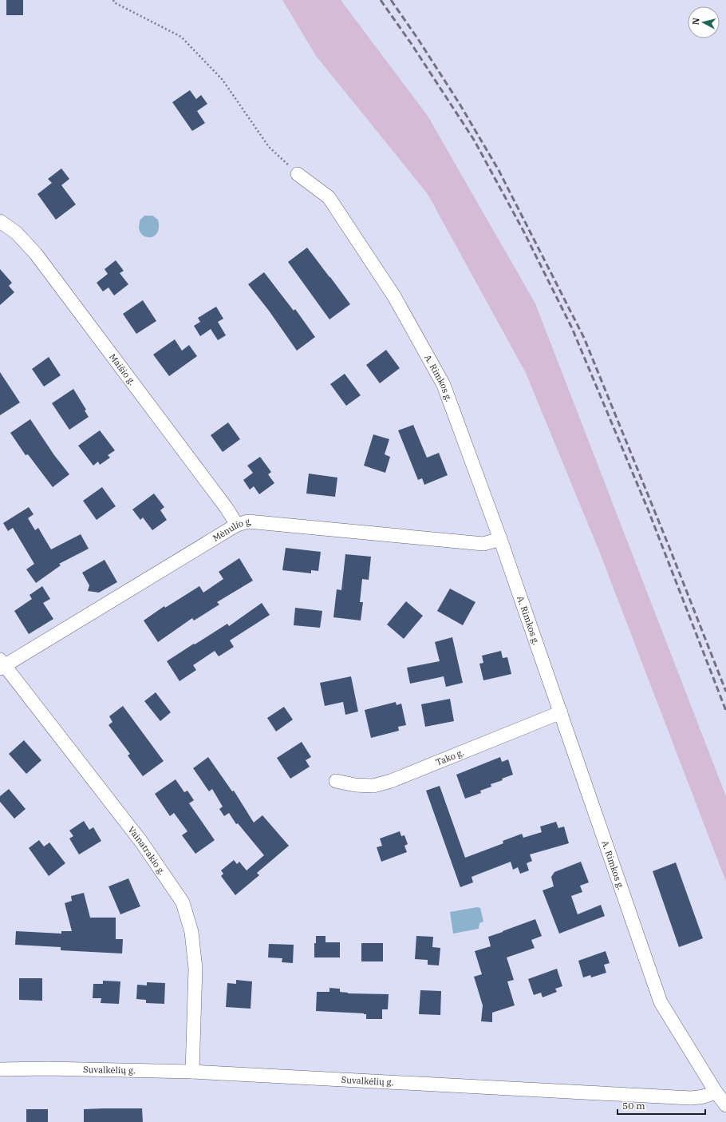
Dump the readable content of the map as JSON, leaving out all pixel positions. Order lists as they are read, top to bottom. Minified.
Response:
{"streets":{"street":["Maišio g.","A. Rimkos g.","Mėnulio g.","Tako g.","Vainatrakio g.","Suvalkėlių g."]},"crossings":[["Maišio g.","Mėnulio g."],["A. Rimkos g.","Mėnulio g."],["A. Rimkos g.","Tako g."],["A. Rimkos g.","Suvalkėlių g."],["Mėnulio g.","Vainatrakio g."],["Vainatrakio g.","Suvalkėlių g."]],"scale_bar":"50 m","north":"left"}
